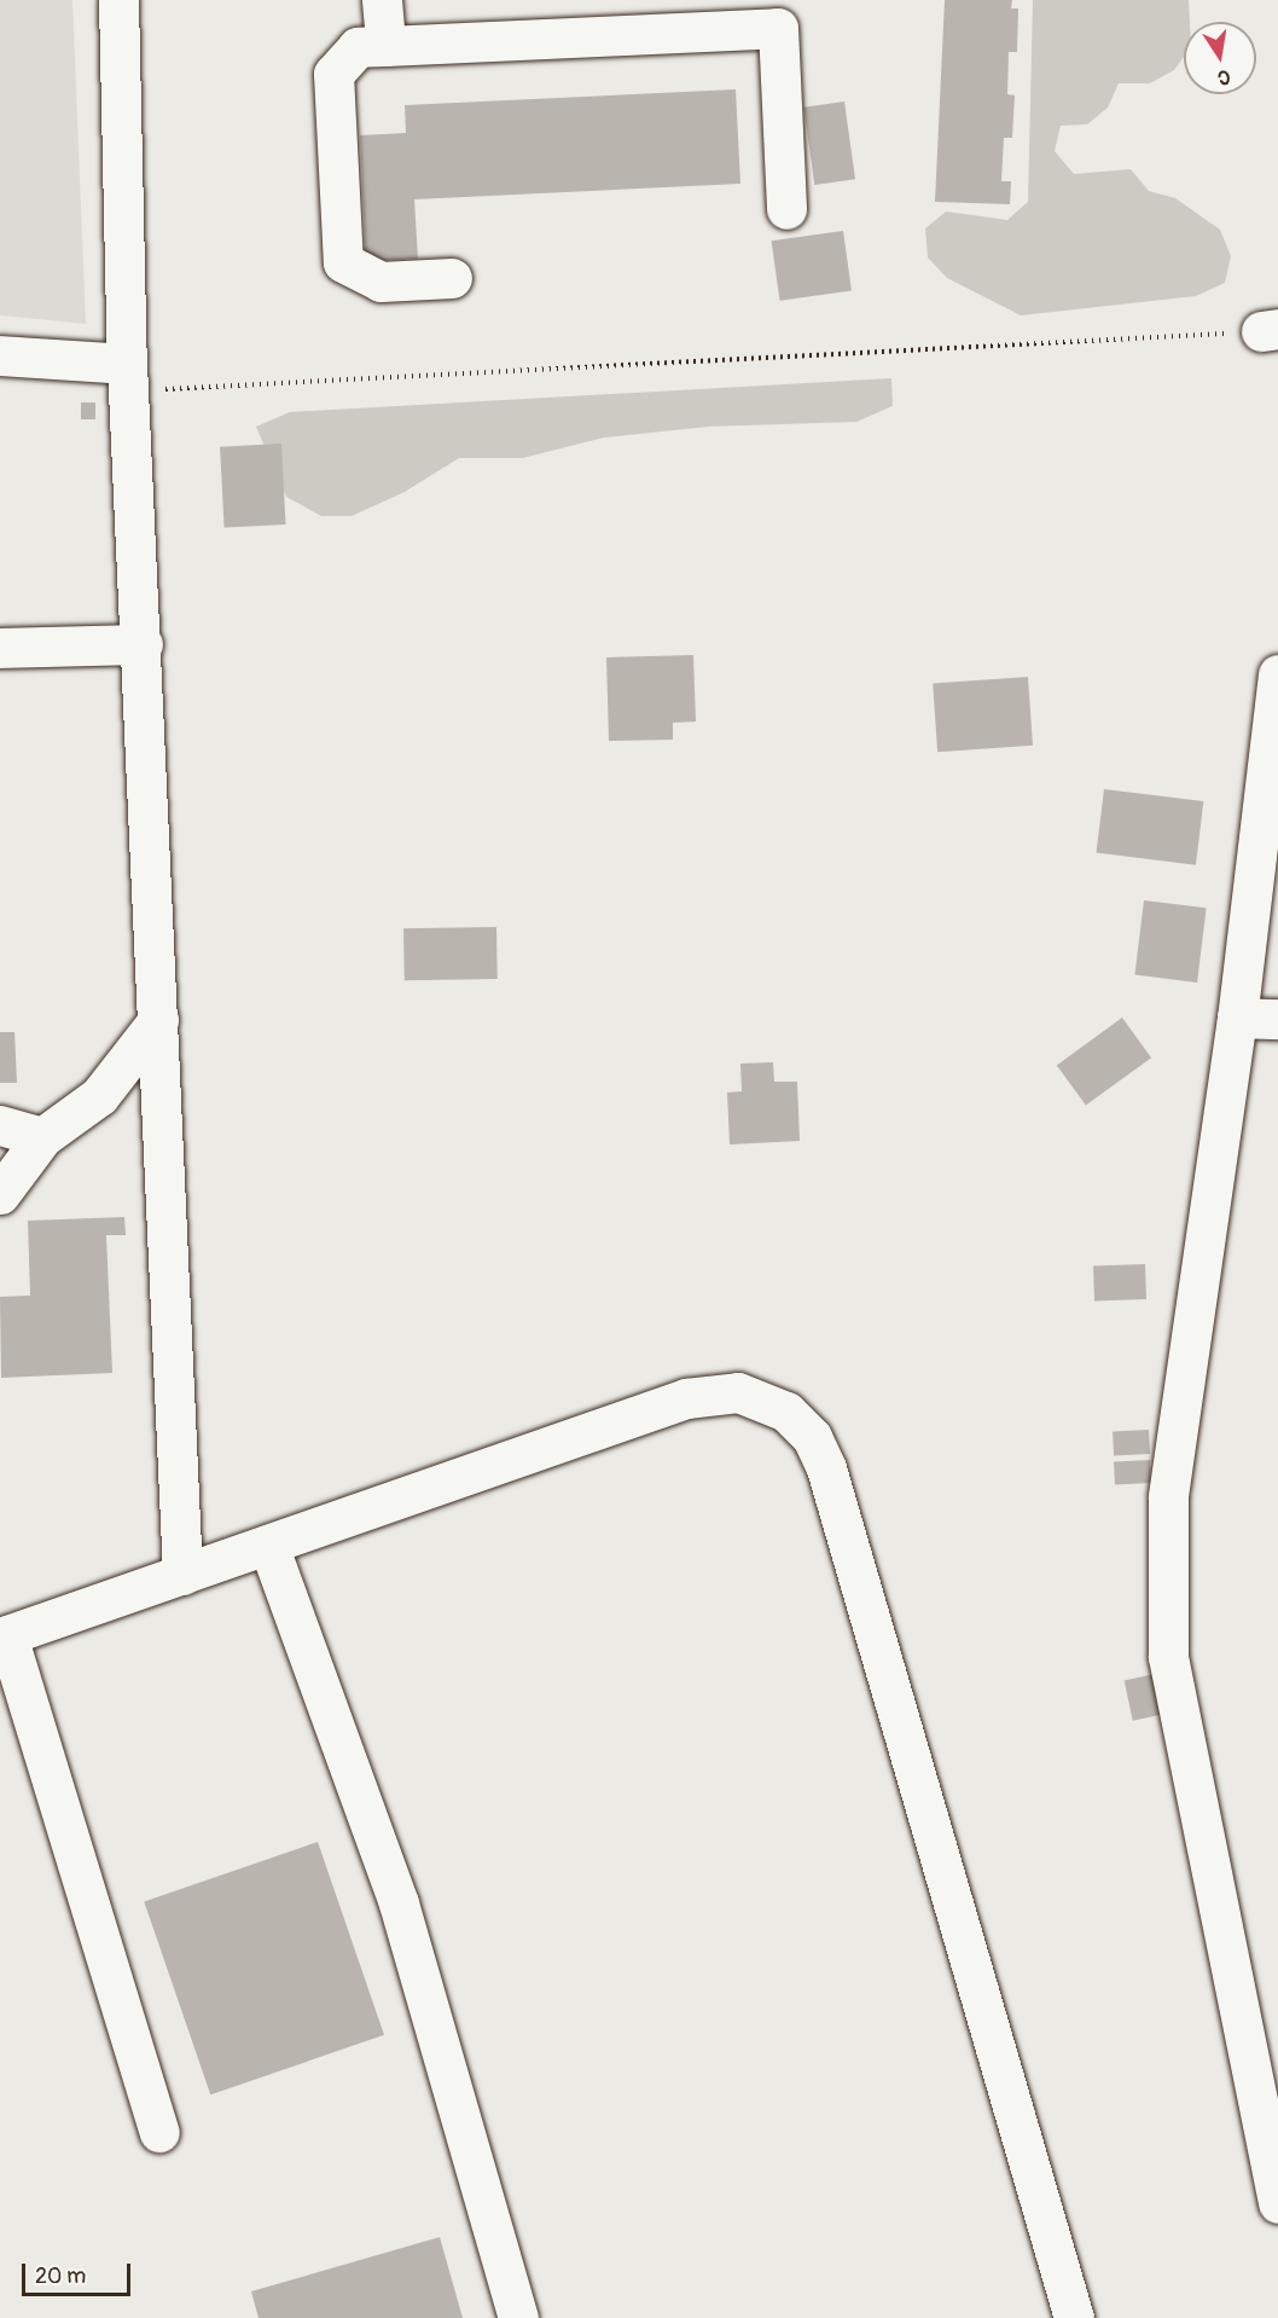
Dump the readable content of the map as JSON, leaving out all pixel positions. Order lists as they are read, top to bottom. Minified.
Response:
{"scale_bar":"20 m","north":"bottom"}
